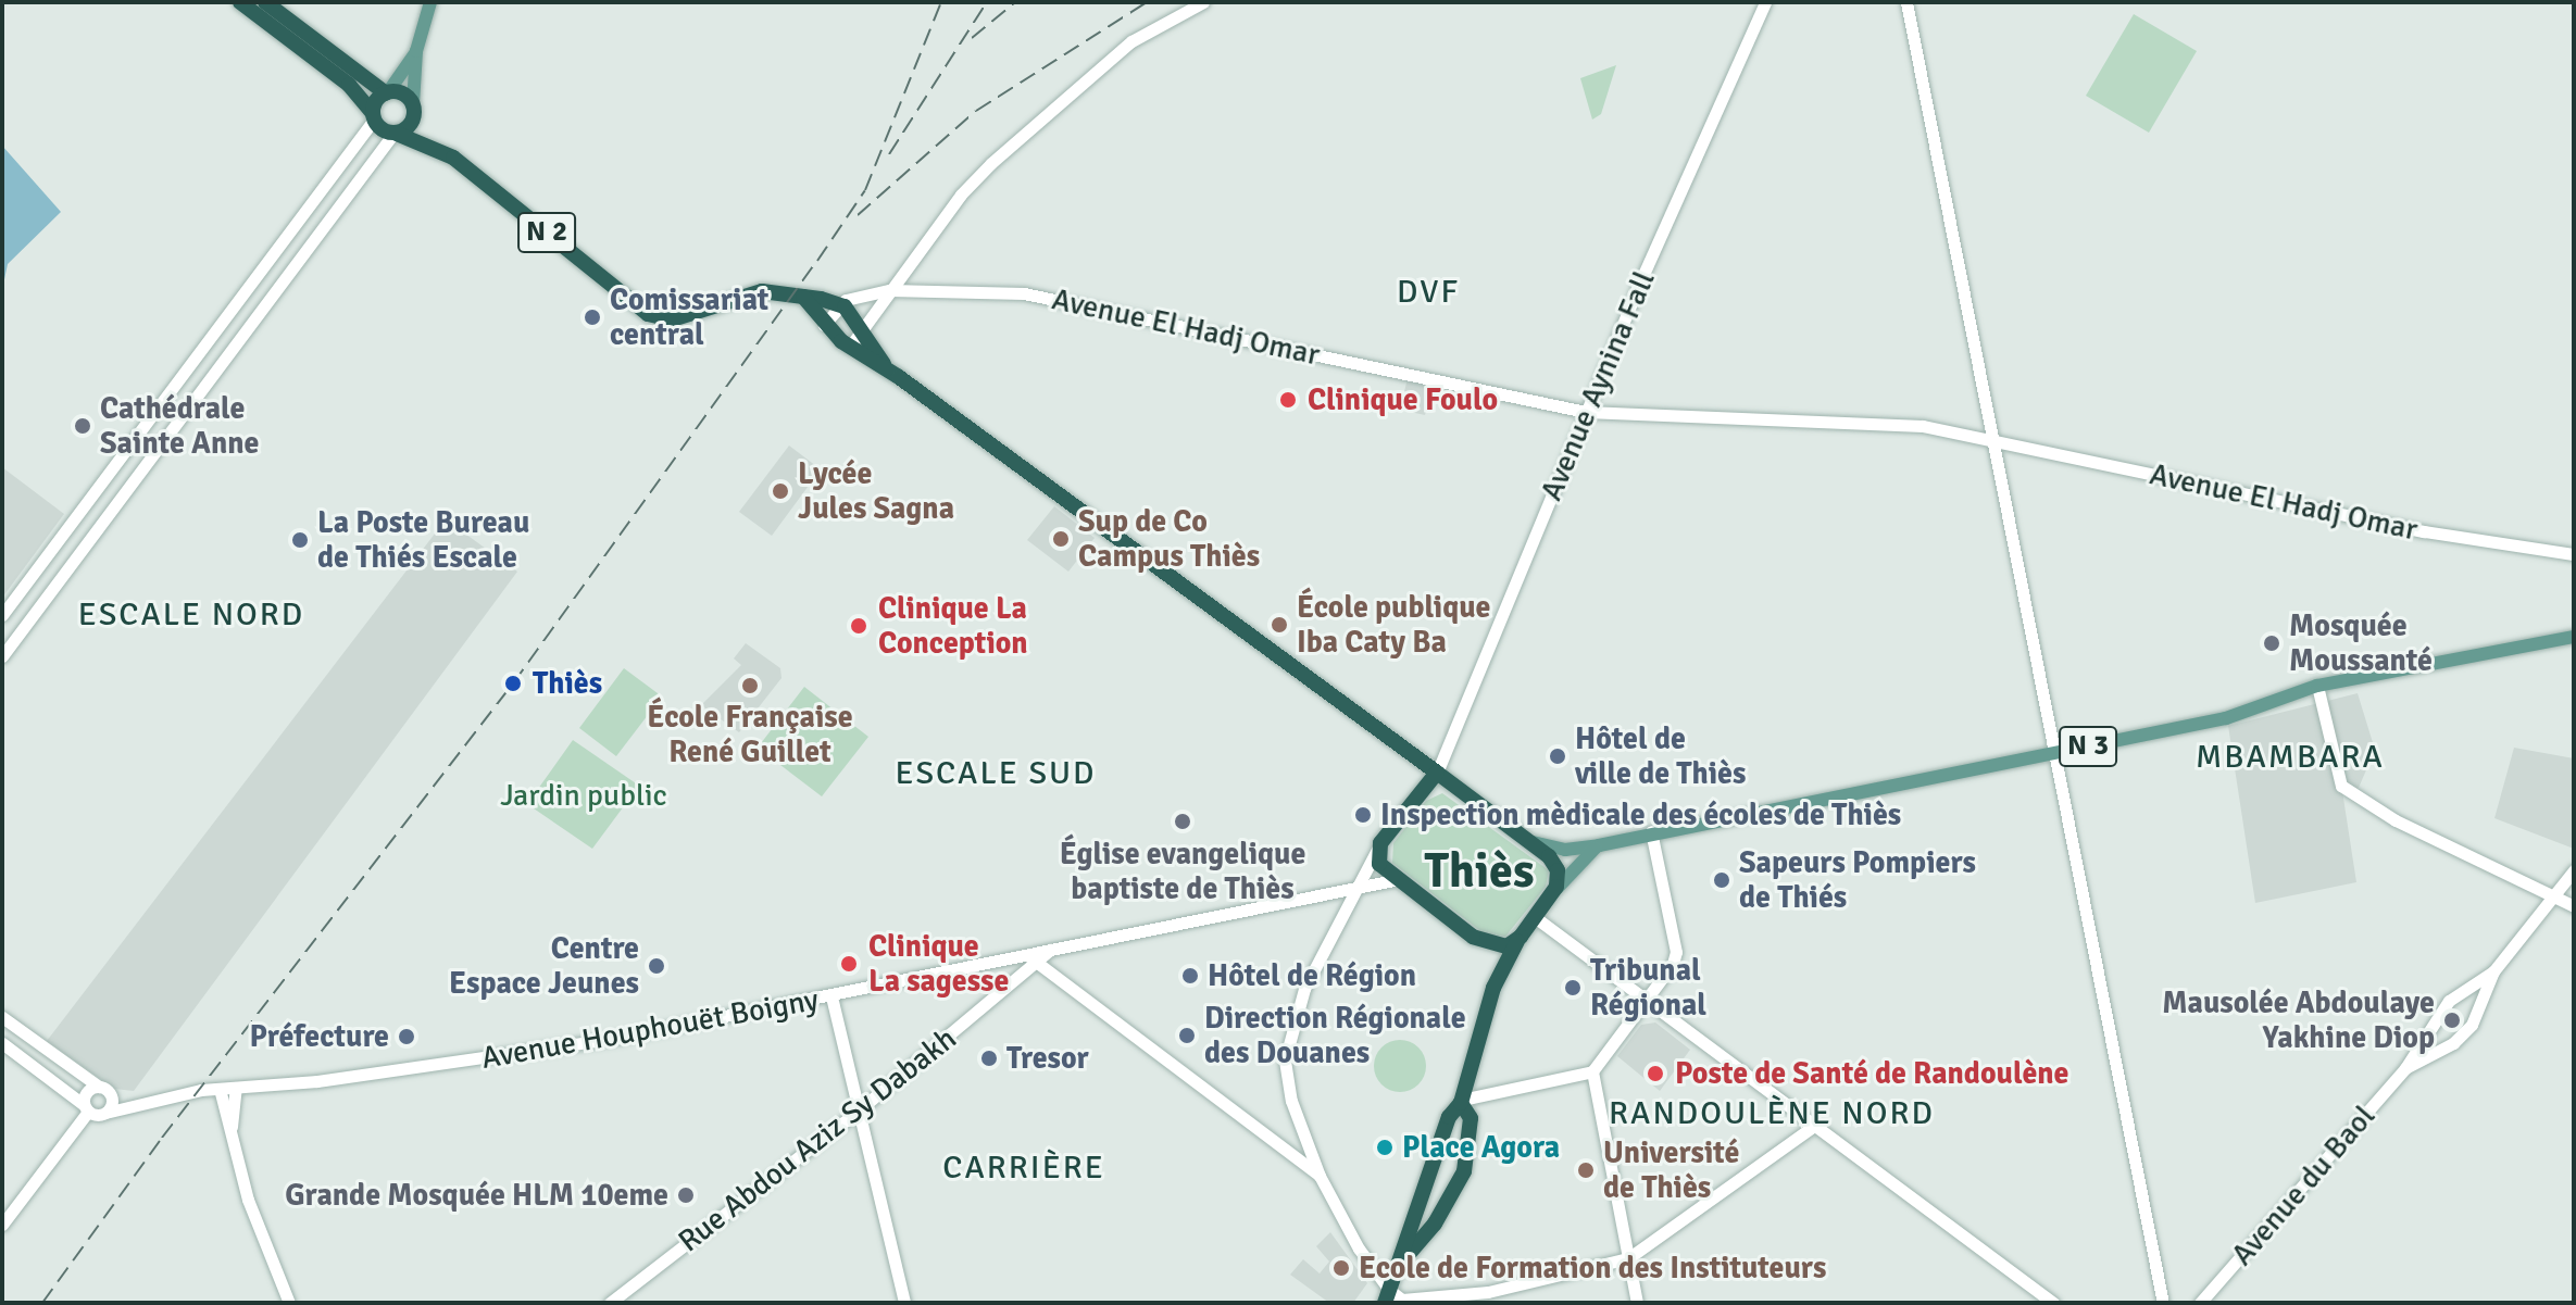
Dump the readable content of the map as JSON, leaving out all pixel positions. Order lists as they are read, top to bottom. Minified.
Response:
{"streets":{"highway":["N 2"],"main road":["N 3"],"street":["Avenue El Hadj Omar","Avenue Aynina Fall","Avenue Houphouët Boigny","Rue Abdou Aziz Sy Dabakh","Avenue du Baol"]},"crossings":[["N 2","Avenue El Hadj Omar"],["Avenue El Hadj Omar","Avenue Aynina Fall"],["Avenue Houphouët Boigny","Rue Abdou Aziz Sy Dabakh"]],"districts":["DVF","ESCALE NORD","MBAMBARA","ESCALE SUD","Thiès","RANDOULÈNE NORD","CARRIÈRE"],"parks":["Jardin public"],"places":["Comissariat central","Clinique Foulo","Cathédrale Sainte Anne","Lycée Jules Sagna","Sup de Co Campus Thiès","La Poste Bureau de Thiés Escale","École publique Iba Caty Ba","Clinique La Conception","Mosquée Moussanté","Thiès","École Française René Guillet","Hôtel de ville de Thiès","Inspection mèdicale des écoles de Thiès","Église evangelique baptiste de Thiès","Sapeurs Pompiers de Thiés","Clinique La sagesse","Centre Espace Jeunes","Hôtel de Région","Tribunal Régional","Mausolée Abdoulaye Yakhine Diop","Direction Régionale des Douanes","Préfecture","Tresor","Poste de Santé de Randoulène","Place Agora","Université de Thiès","Grande Mosquée HLM 10eme","Ecole de Formation des Instituteurs"]}
